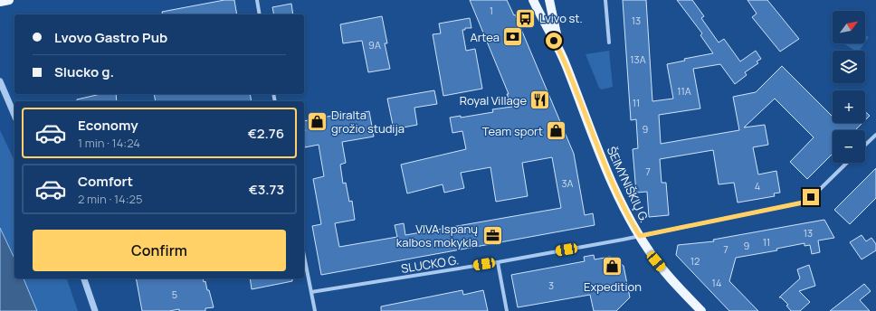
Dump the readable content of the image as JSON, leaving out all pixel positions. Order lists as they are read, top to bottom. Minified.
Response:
{"streets":{"main road":["ŠEIMYNIŠKIŲ G."],"street":["SLUCKO G."]},"crossings":[["ŠEIMYNIŠKIŲ G.","SLUCKO G."]],"places":{"bus stop":["Lvivo st."],"bank":["Artea"],"restaurant":["Royal Village"],"shop":["Diralta grožio studija","Team sport","Expedition"],"office":["VIVA Ispanų kalbos mokykla"]},"house_numbers":["1","13","9A","13A","11A","11","9","7","3A","4","13","11","9","7","12","14","3","5"],"north":"top right","page":{"map_buttons":["+","−"],"banner":["Lvovo Gastro Pub","Slucko g."],"list":[{"name":"Economy","note":"1 min · 14:24","value":"€2.76"},{"name":"Comfort","note":"2 min · 14:25","value":"€3.73"}],"buttons":"Confirm"}}
